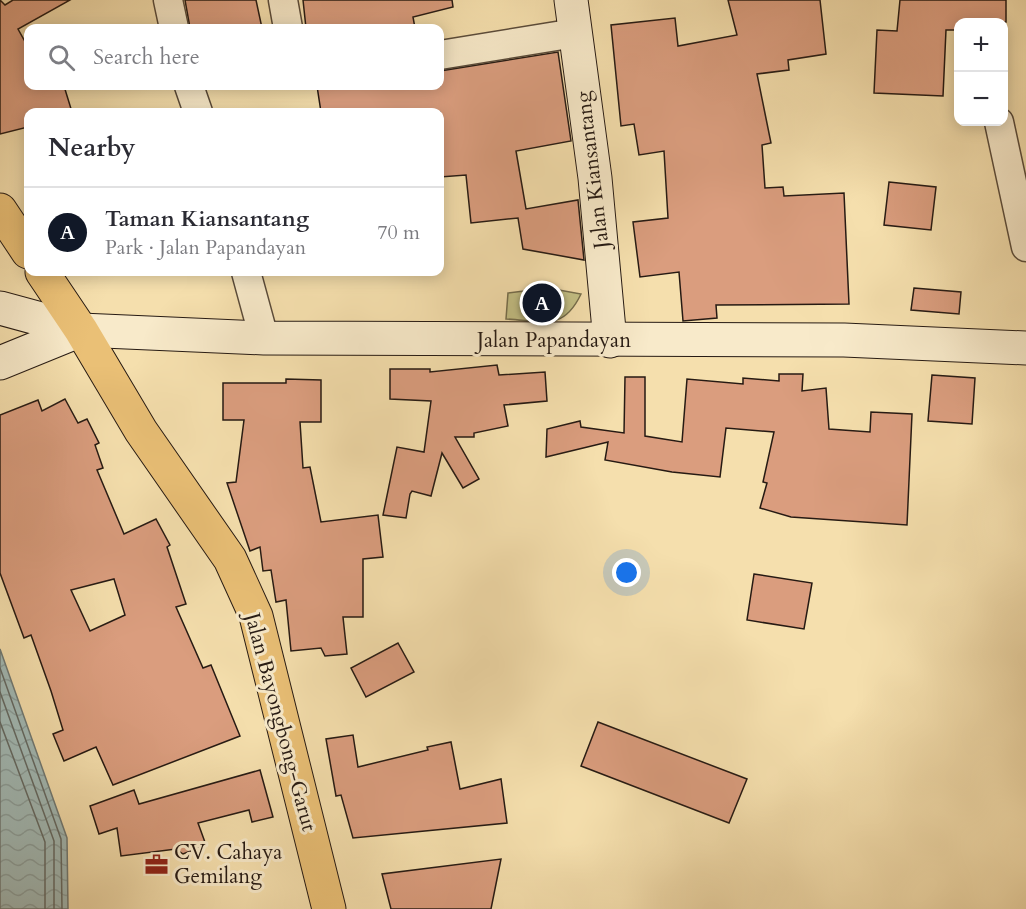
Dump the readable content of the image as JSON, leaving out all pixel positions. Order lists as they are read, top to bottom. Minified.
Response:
{"streets":{"main road":["Jalan Kiansantang","Jalan Papandayan","Jalan Bayongbong-Garut"]},"crossings":[["Jalan Kiansantang","Jalan Papandayan"],["Jalan Papandayan","Jalan Bayongbong-Garut"]],"places":{"office":["CV. Cahaya Gemilang"]},"page":{"map_buttons":["+","−"],"search":"Search here","heading":"Nearby","list":[{"mark":"A","name":"Taman Kiansantang","note":"Park · Jalan Papandayan","value":"70 m"}],"pins":"A"}}
